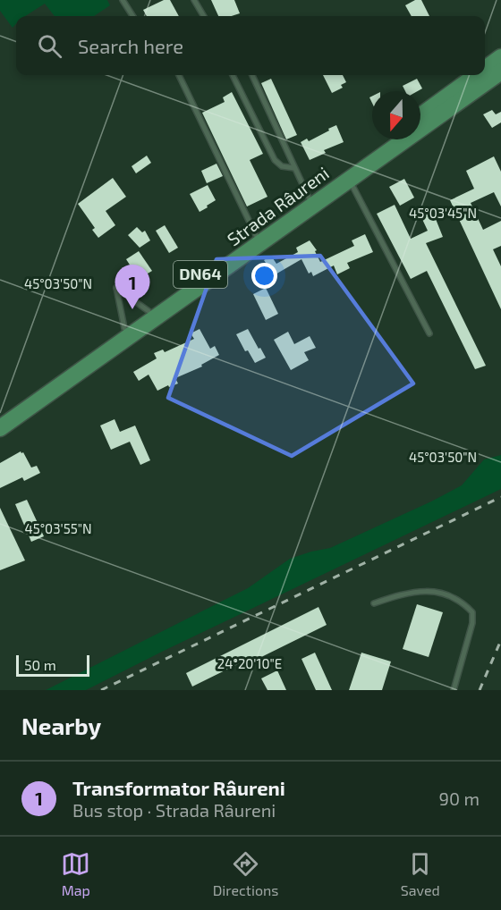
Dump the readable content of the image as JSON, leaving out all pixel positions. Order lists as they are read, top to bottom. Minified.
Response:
{"streets":{"main road":["Strada Râureni","DN64"]},"scale_bar":"50 m","north":"bottom","page":{"search":"Search here","pins":"1","scale":"50 m","heading":"Nearby","list":[{"mark":"1","name":"Transformator Râureni","note":"Bus stop · Strada Râureni","value":"90 m"}],"nav":["Map","Directions","Saved"]},"coordinates":["45°03'45\"N","45°03'50\"N","45°03'55\"N","24°20'10\"E"]}
